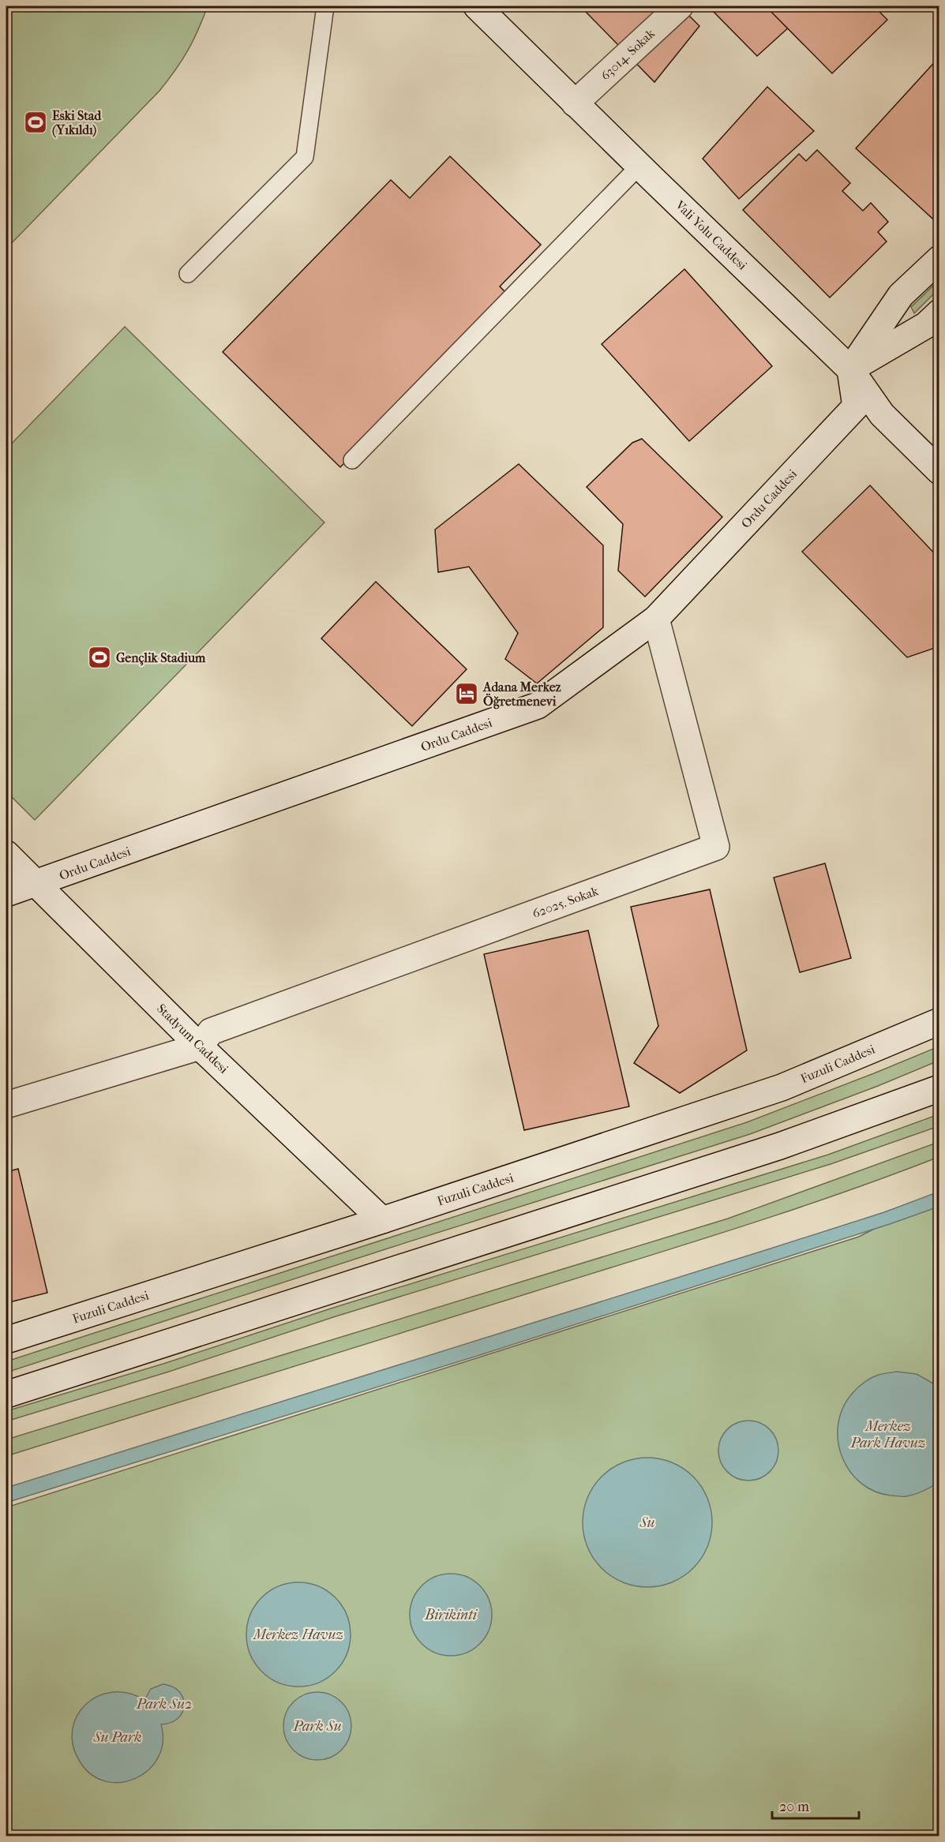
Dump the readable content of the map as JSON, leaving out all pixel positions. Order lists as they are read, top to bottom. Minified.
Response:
{"streets":{"main road":["63014. Sokak","Vali Yolu Caddesi","Ordu Caddesi","62025. Sokak","Stadyum Caddesi","Fuzuli Caddesi"]},"crossings":[["63014. Sokak","Vali Yolu Caddesi"],["Vali Yolu Caddesi","Ordu Caddesi"],["Ordu Caddesi","62025. Sokak"],["Ordu Caddesi","Stadyum Caddesi"],["62025. Sokak","Stadyum Caddesi"],["Stadyum Caddesi","Fuzuli Caddesi"]],"water":["Merkez Park Havuz","Su","Birikinti","Merkez Havuz","Park Su2","Park Su","Su Park"],"places":{"sports":["Eski Stad (Yıkıldı)","Gençlik Stadium"],"hotel":["Adana Merkez Öğretmenevi"]},"scale_bar":"20 m"}
